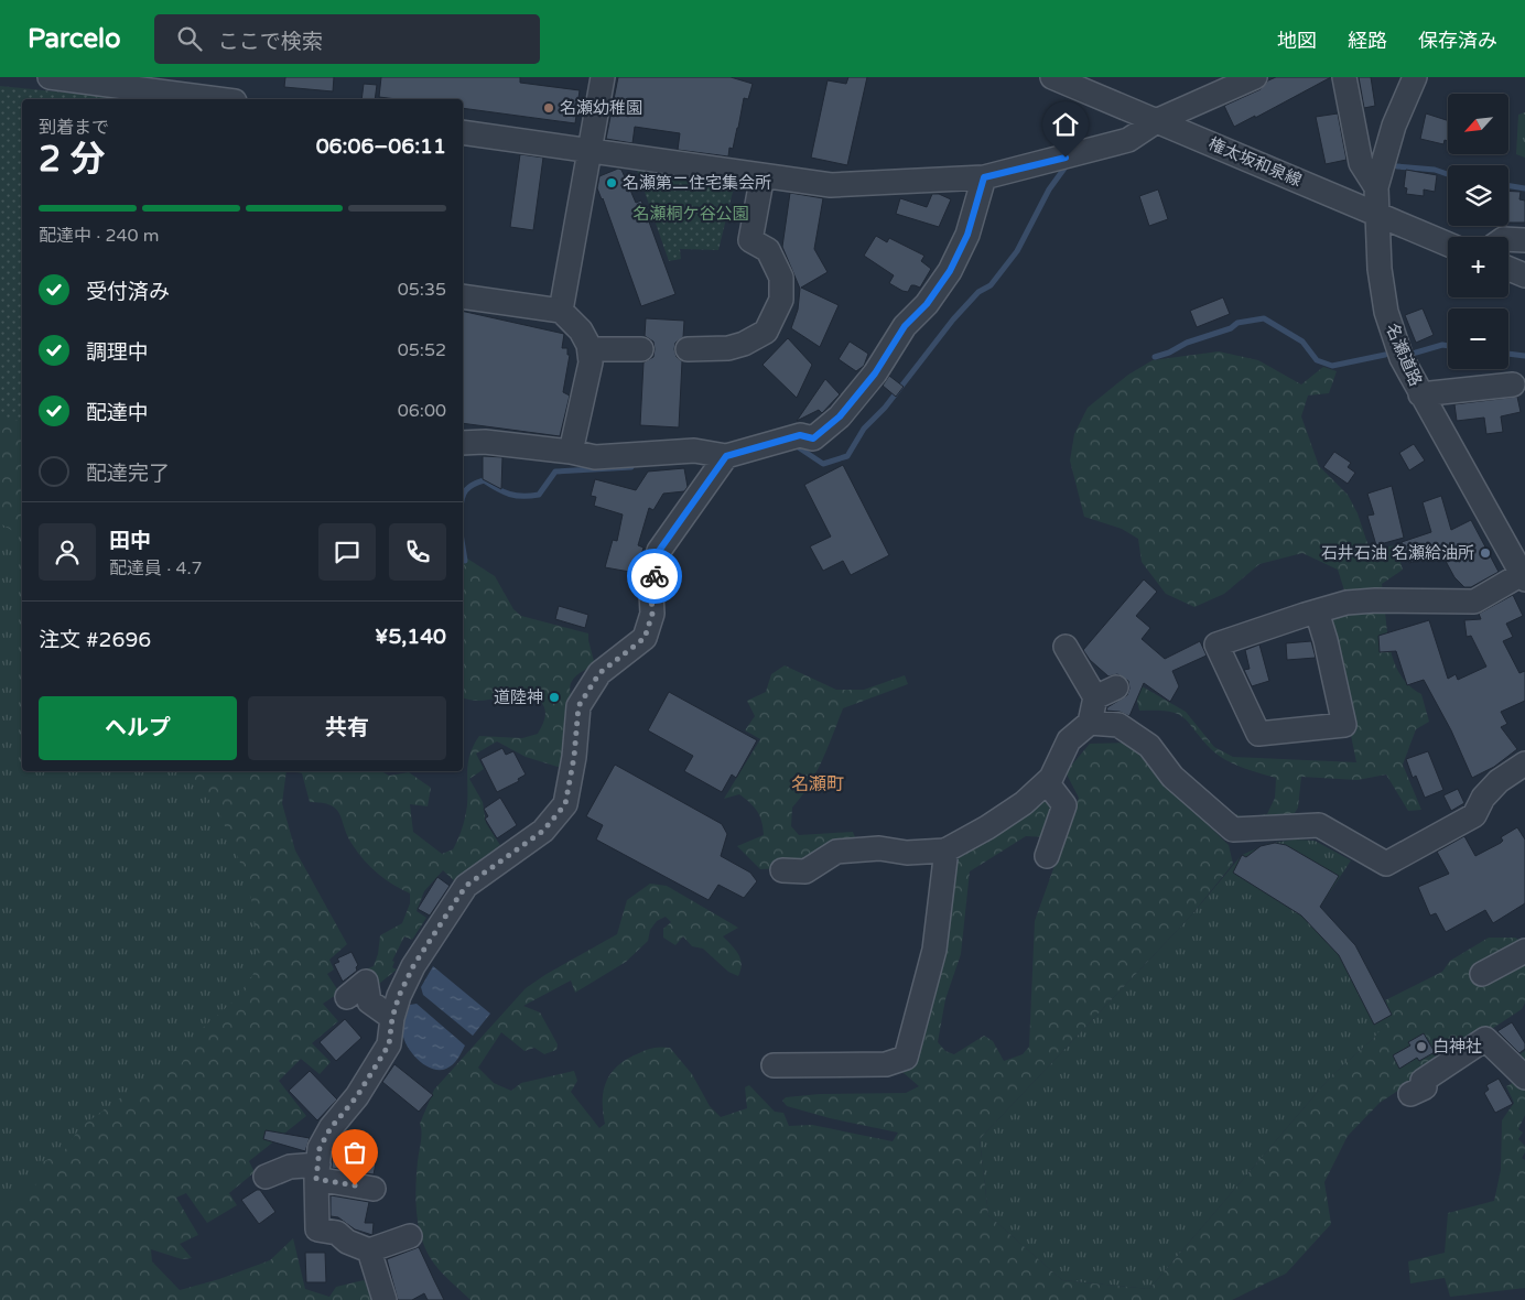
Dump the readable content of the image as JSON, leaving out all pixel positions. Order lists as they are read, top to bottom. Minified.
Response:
{"streets":{"street":["権太坂和泉線","名瀬道路"]},"crossings":[["権太坂和泉線","名瀬道路"]],"districts":["名瀬町"],"parks":["名瀬桐ケ谷公園"],"places":["名瀬幼稚園","名瀬第二住宅集会所","石井石油 名瀬給油所","道陸神","白神社"],"north":"bottom left","page":{"header":"Parcelo","search":"ここで検索","nav":["地図","経路","保存済み"],"map_buttons":["+","−"],"heading":["2 分","到着まで","06:06–06:11"],"panel":["田中","配達員 · 4.7","注文 #2696","¥5,140"],"bar":"配達中 · 240 m","list":[["受付済み","05:35"],["調理中","05:52"],["配達中","06:00"],"配達完了"],"buttons":["ヘルプ","共有"]}}
